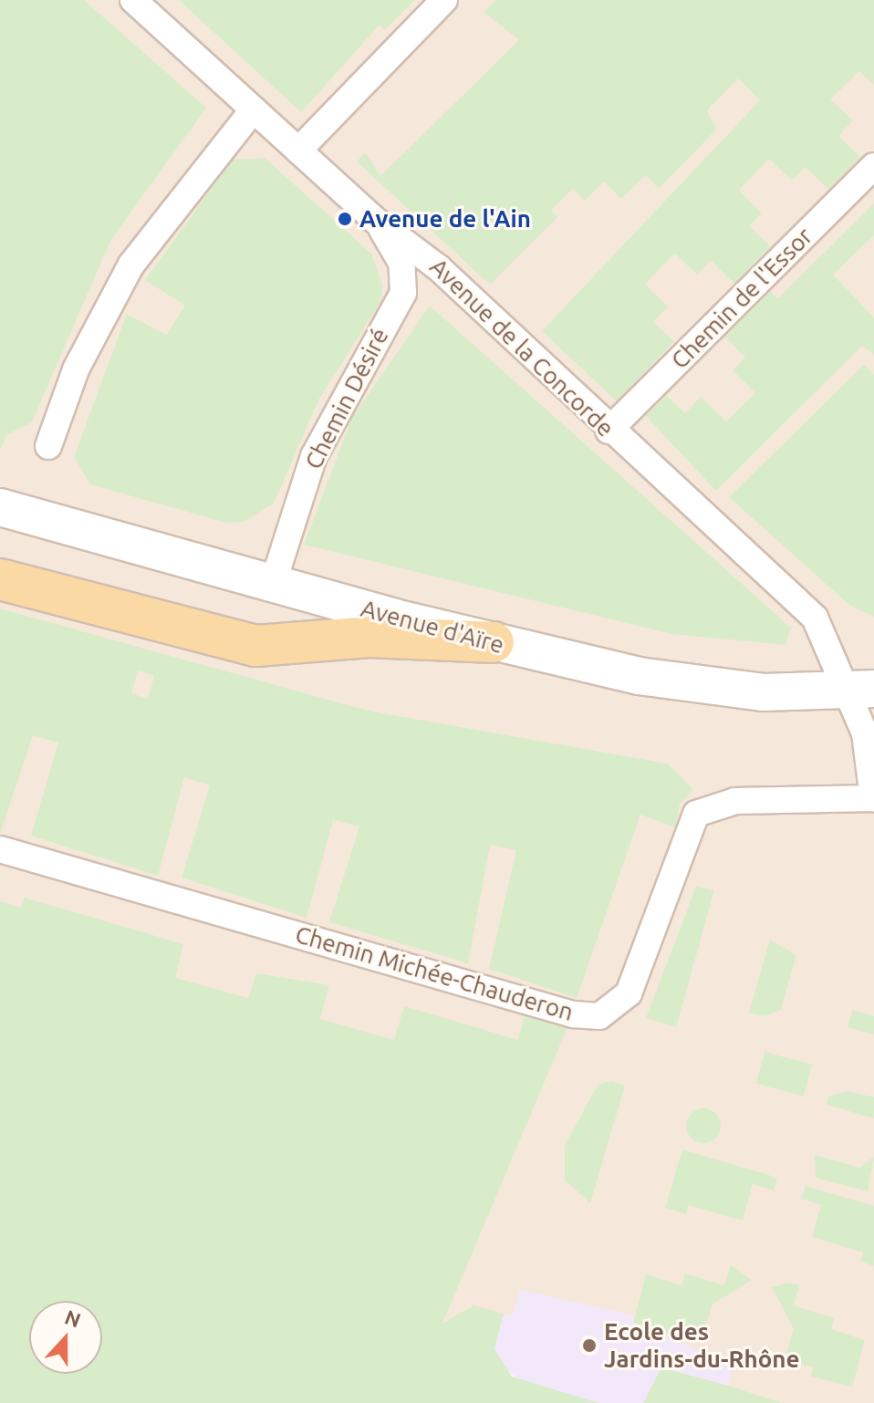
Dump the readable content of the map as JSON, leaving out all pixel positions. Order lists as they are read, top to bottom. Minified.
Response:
{"streets":{"main road":["Avenue d'Aïre"],"street":["Chemin de l'Essor","Avenue de la Concorde","Chemin Désiré","Chemin Michée-Chauderon"]},"crossings":[["Chemin de l'Essor","Avenue de la Concorde"],["Avenue de la Concorde","Avenue d'Aïre"],["Avenue de la Concorde","Chemin Michée-Chauderon"],["Chemin Désiré","Avenue d'Aïre"]],"places":["Avenue de l'Ain","Ecole des Jardins-du-Rhône"],"north":"top"}
